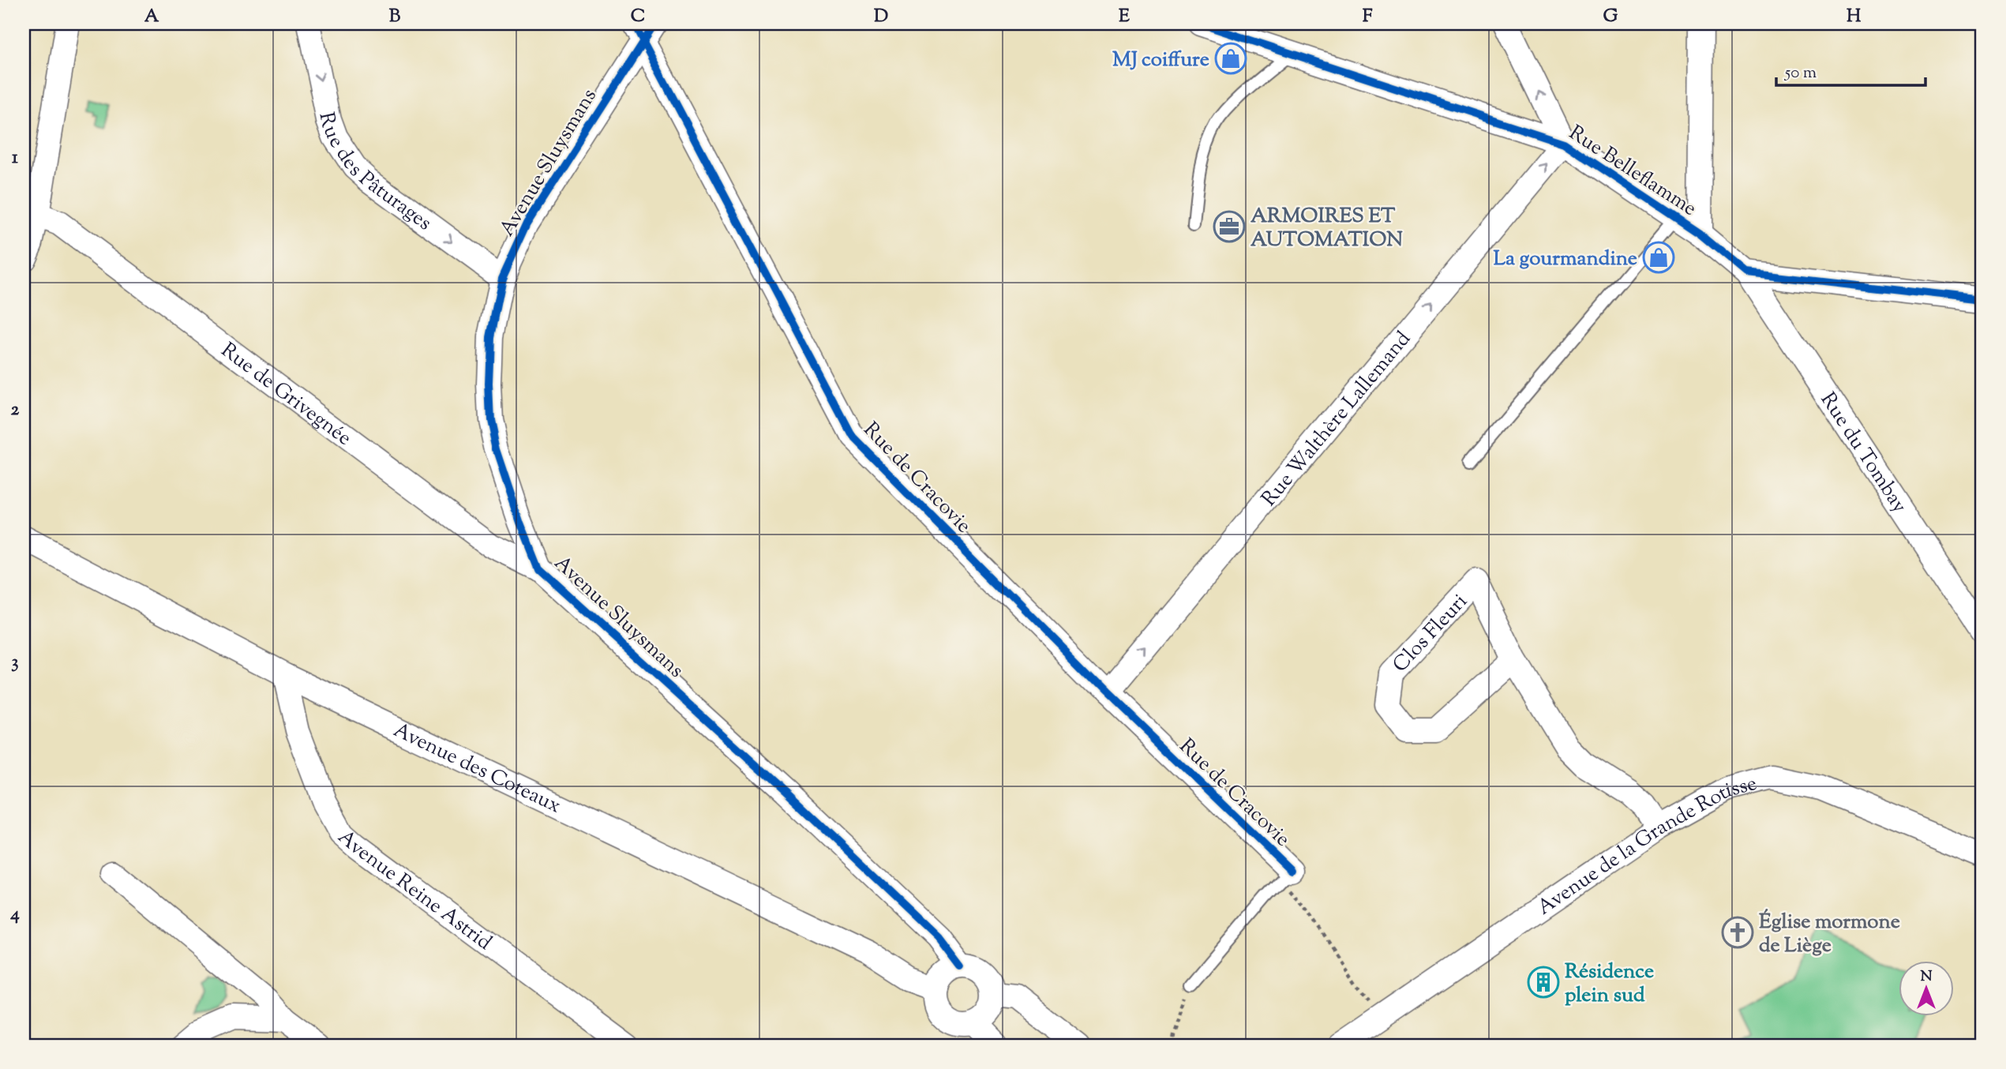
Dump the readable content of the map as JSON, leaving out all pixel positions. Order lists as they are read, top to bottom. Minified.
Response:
{"streets":{"street":["Avenue Sluysmans","Rue des Pâturages","Rue Belleflamme","Rue de Grivegnée","Rue Walthère Lallemand","Rue du Tombay","Rue de Cracovie","Clos Fleuri","Avenue des Coteaux","Avenue de la Grande Rotisse","Avenue Reine Astrid"]},"crossings":[["Avenue Sluysmans","Rue des Pâturages"],["Avenue Sluysmans","Rue de Grivegnée"],["Avenue Sluysmans","Rue de Cracovie"],["Avenue Sluysmans","Avenue des Coteaux"],["Rue Belleflamme","Rue Walthère Lallemand"],["Rue Belleflamme","Rue du Tombay"],["Rue Walthère Lallemand","Rue de Cracovie"],["Clos Fleuri","Avenue de la Grande Rotisse"],["Avenue des Coteaux","Avenue Reine Astrid"]],"one_way":["Rue des Pâturages","Rue Walthère Lallemand"],"places":{"shop":["MJ coiffure","La gourmandine"],"office":["ARMOIRES ET AUTOMATION"],"church":["Église mormone de Liège"],"building":["Résidence plein sud"]},"scale_bar":"50 m","north":"top","grid":{"columns":["A","B","C","D","E","F","G","H"],"rows":["1","2","3","4"]}}
